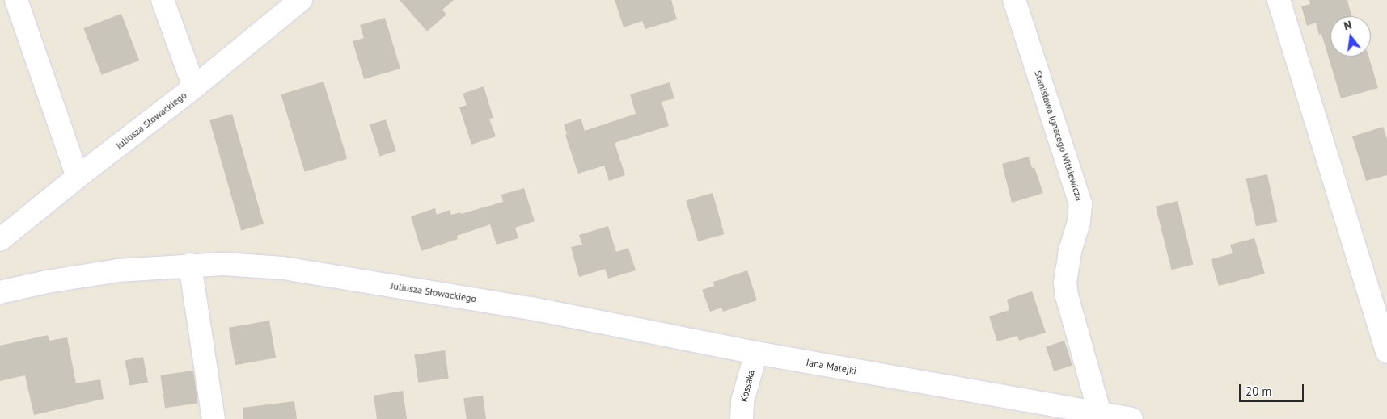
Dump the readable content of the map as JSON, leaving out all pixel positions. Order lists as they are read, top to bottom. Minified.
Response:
{"streets":{"street":["Juliusza Słowackiego","Stanisława Ignacego Witkiewicza","Jana Matejki","Kossaka"]},"crossings":[["Juliusza Słowackiego","Jana Matejki"],["Stanisława Ignacego Witkiewicza","Jana Matejki"],["Jana Matejki","Kossaka"]],"scale_bar":"20 m","north":"top"}
